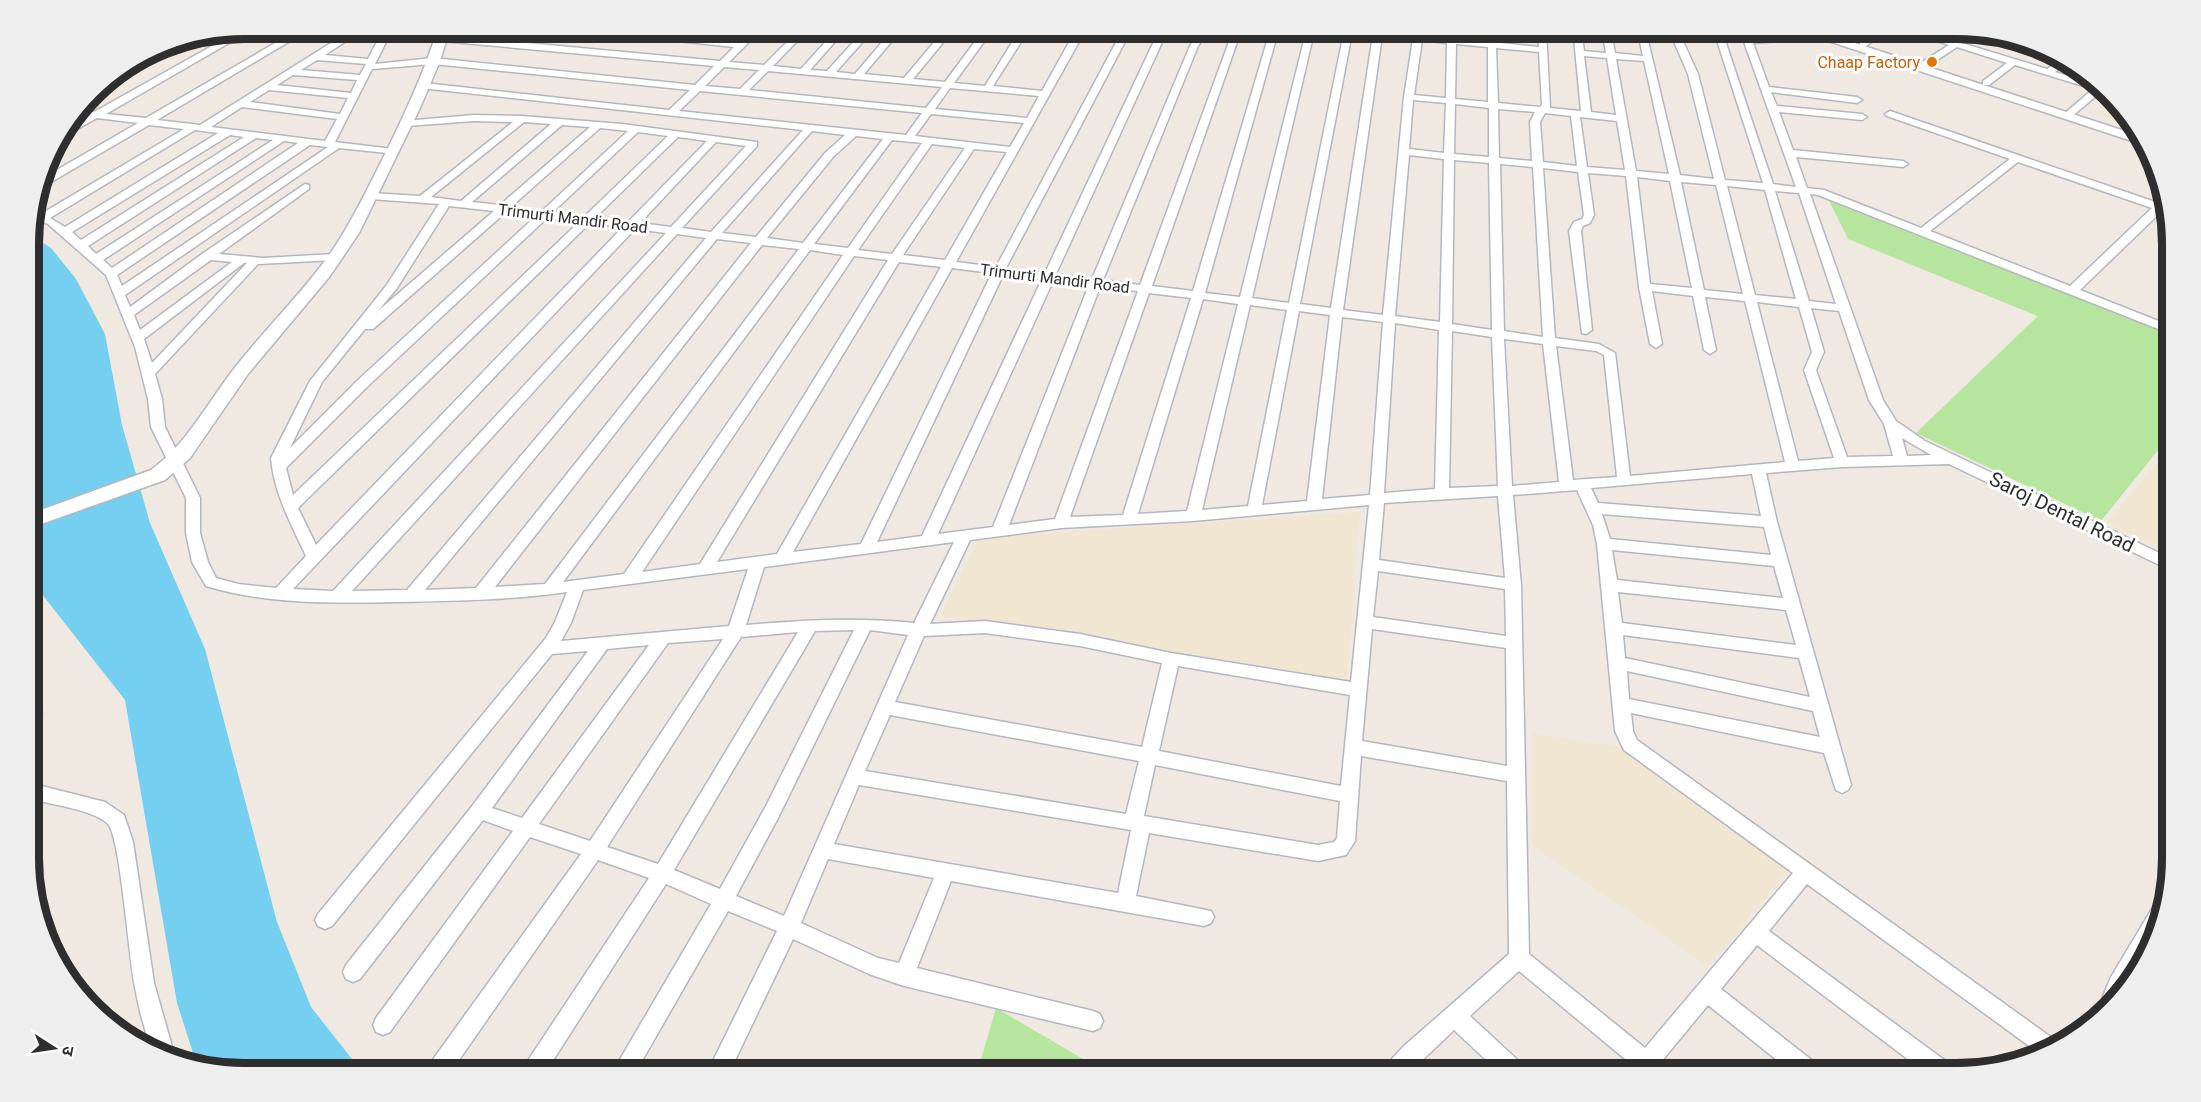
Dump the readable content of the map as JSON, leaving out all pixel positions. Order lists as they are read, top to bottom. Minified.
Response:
{"streets":{"street":["Trimurti Mandir Road","Saroj Dental Road"]},"crossings":[["Trimurti Mandir Road","Saroj Dental Road"]],"places":["Chaap Factory"],"north":"right"}
